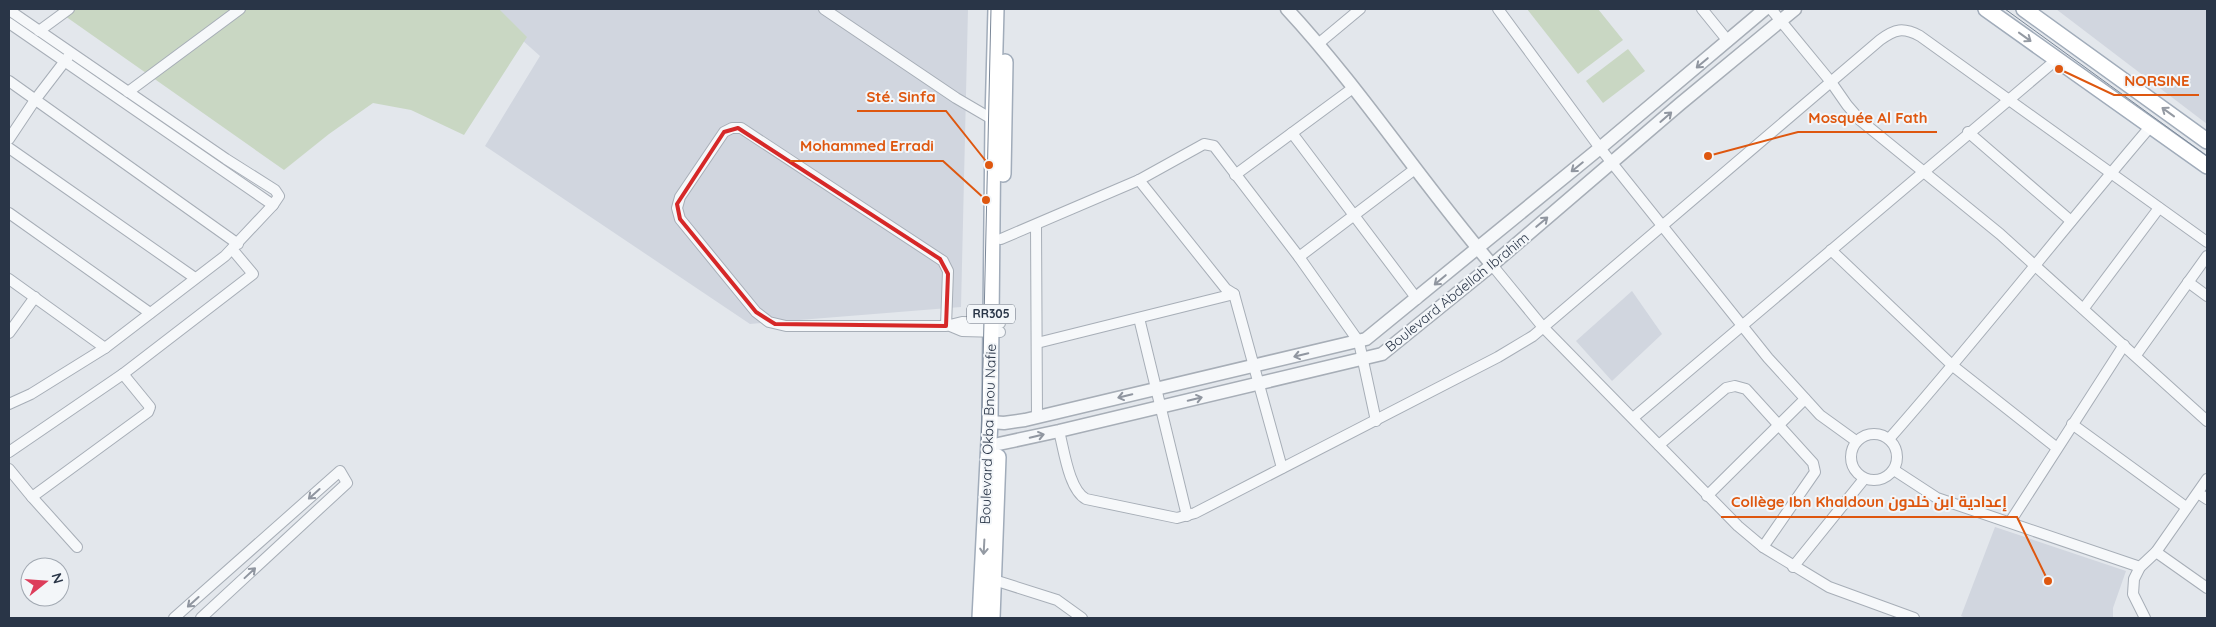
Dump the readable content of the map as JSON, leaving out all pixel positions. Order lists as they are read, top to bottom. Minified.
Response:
{"streets":{"main road":["RR305","Boulevard Okba Bnou Nafie"],"street":["Boulevard Abdellah Ibrahim"]},"crossings":[["Boulevard Abdellah Ibrahim","Boulevard Okba Bnou Nafie"]],"places":["NORSINE","Mosquée Al Fath","Sté. Sinfa","Mohammed Erradi","Collège Ibn Khaldoun إعدادية ابن خلدون"],"north":"right"}
